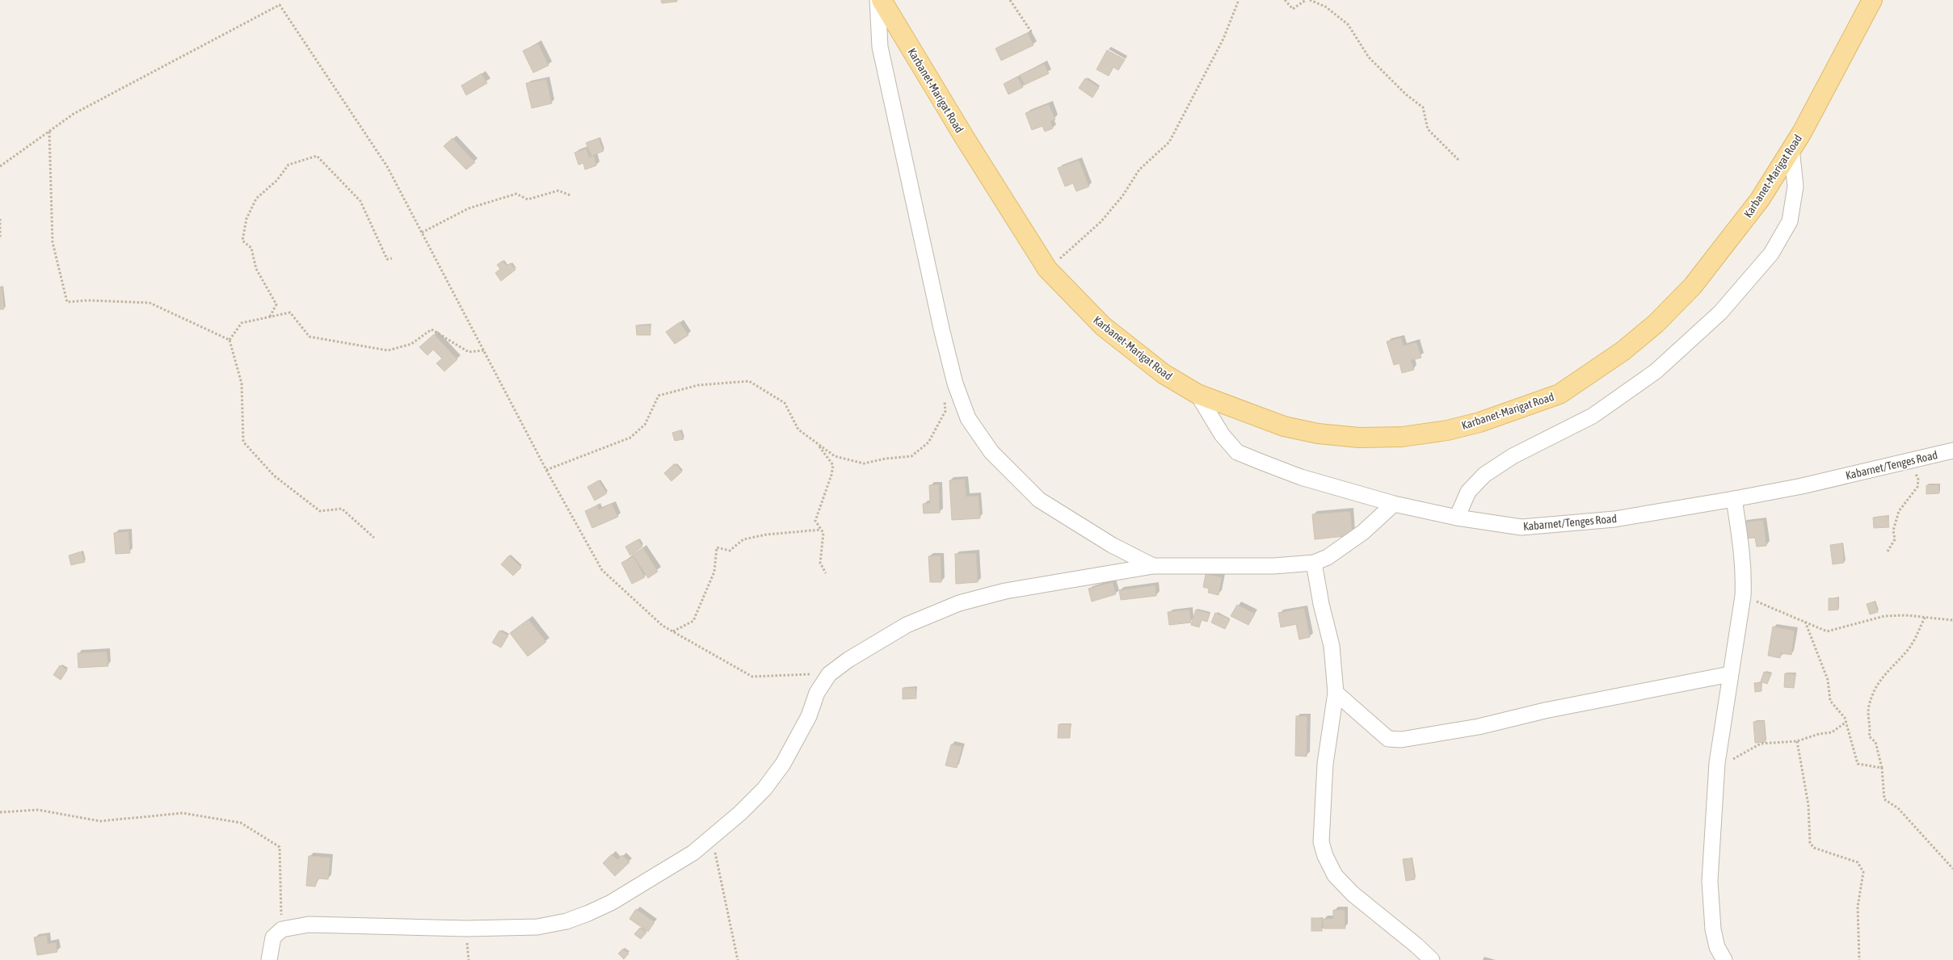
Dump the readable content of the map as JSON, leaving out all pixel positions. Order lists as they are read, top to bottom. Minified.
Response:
{"streets":{"main road":["Karbanet-Marigat Road"],"street":["Kabarnet/Tenges Road"]},"crossings":[["Karbanet-Marigat Road","Kabarnet/Tenges Road"]]}
